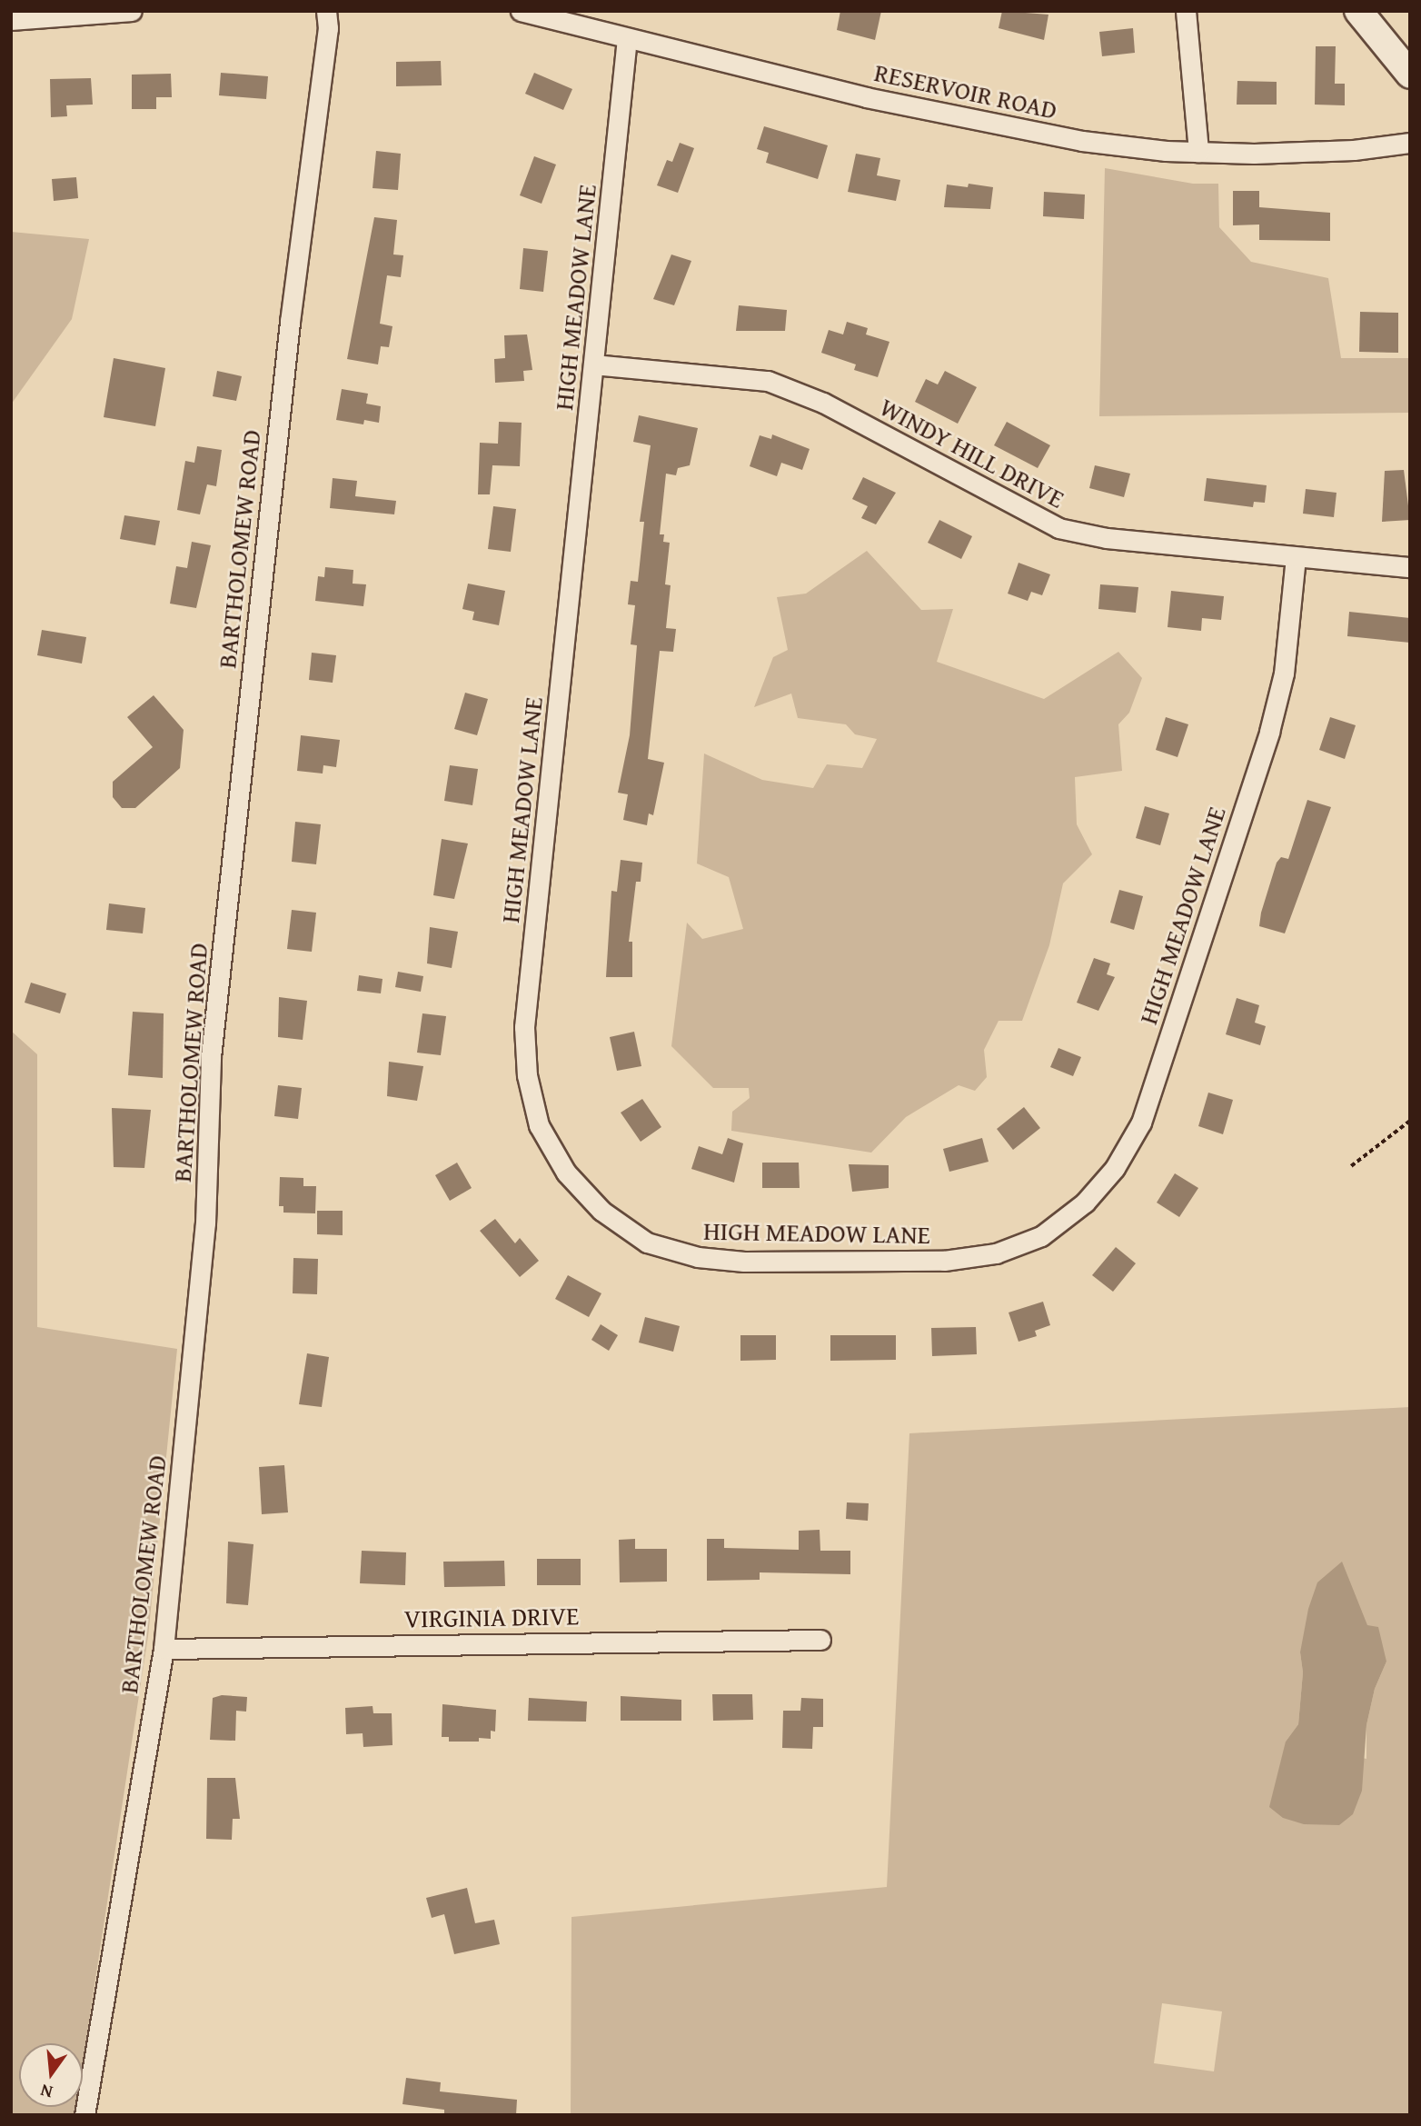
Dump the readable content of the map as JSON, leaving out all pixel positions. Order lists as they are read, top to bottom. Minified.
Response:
{"streets":{"street":["RESERVOIR ROAD","HIGH MEADOW LANE","WINDY HILL DRIVE","BARTHOLOMEW ROAD","VIRGINIA DRIVE"]},"crossings":[["RESERVOIR ROAD","HIGH MEADOW LANE"],["HIGH MEADOW LANE","WINDY HILL DRIVE"],["BARTHOLOMEW ROAD","VIRGINIA DRIVE"]],"north":"bottom"}
